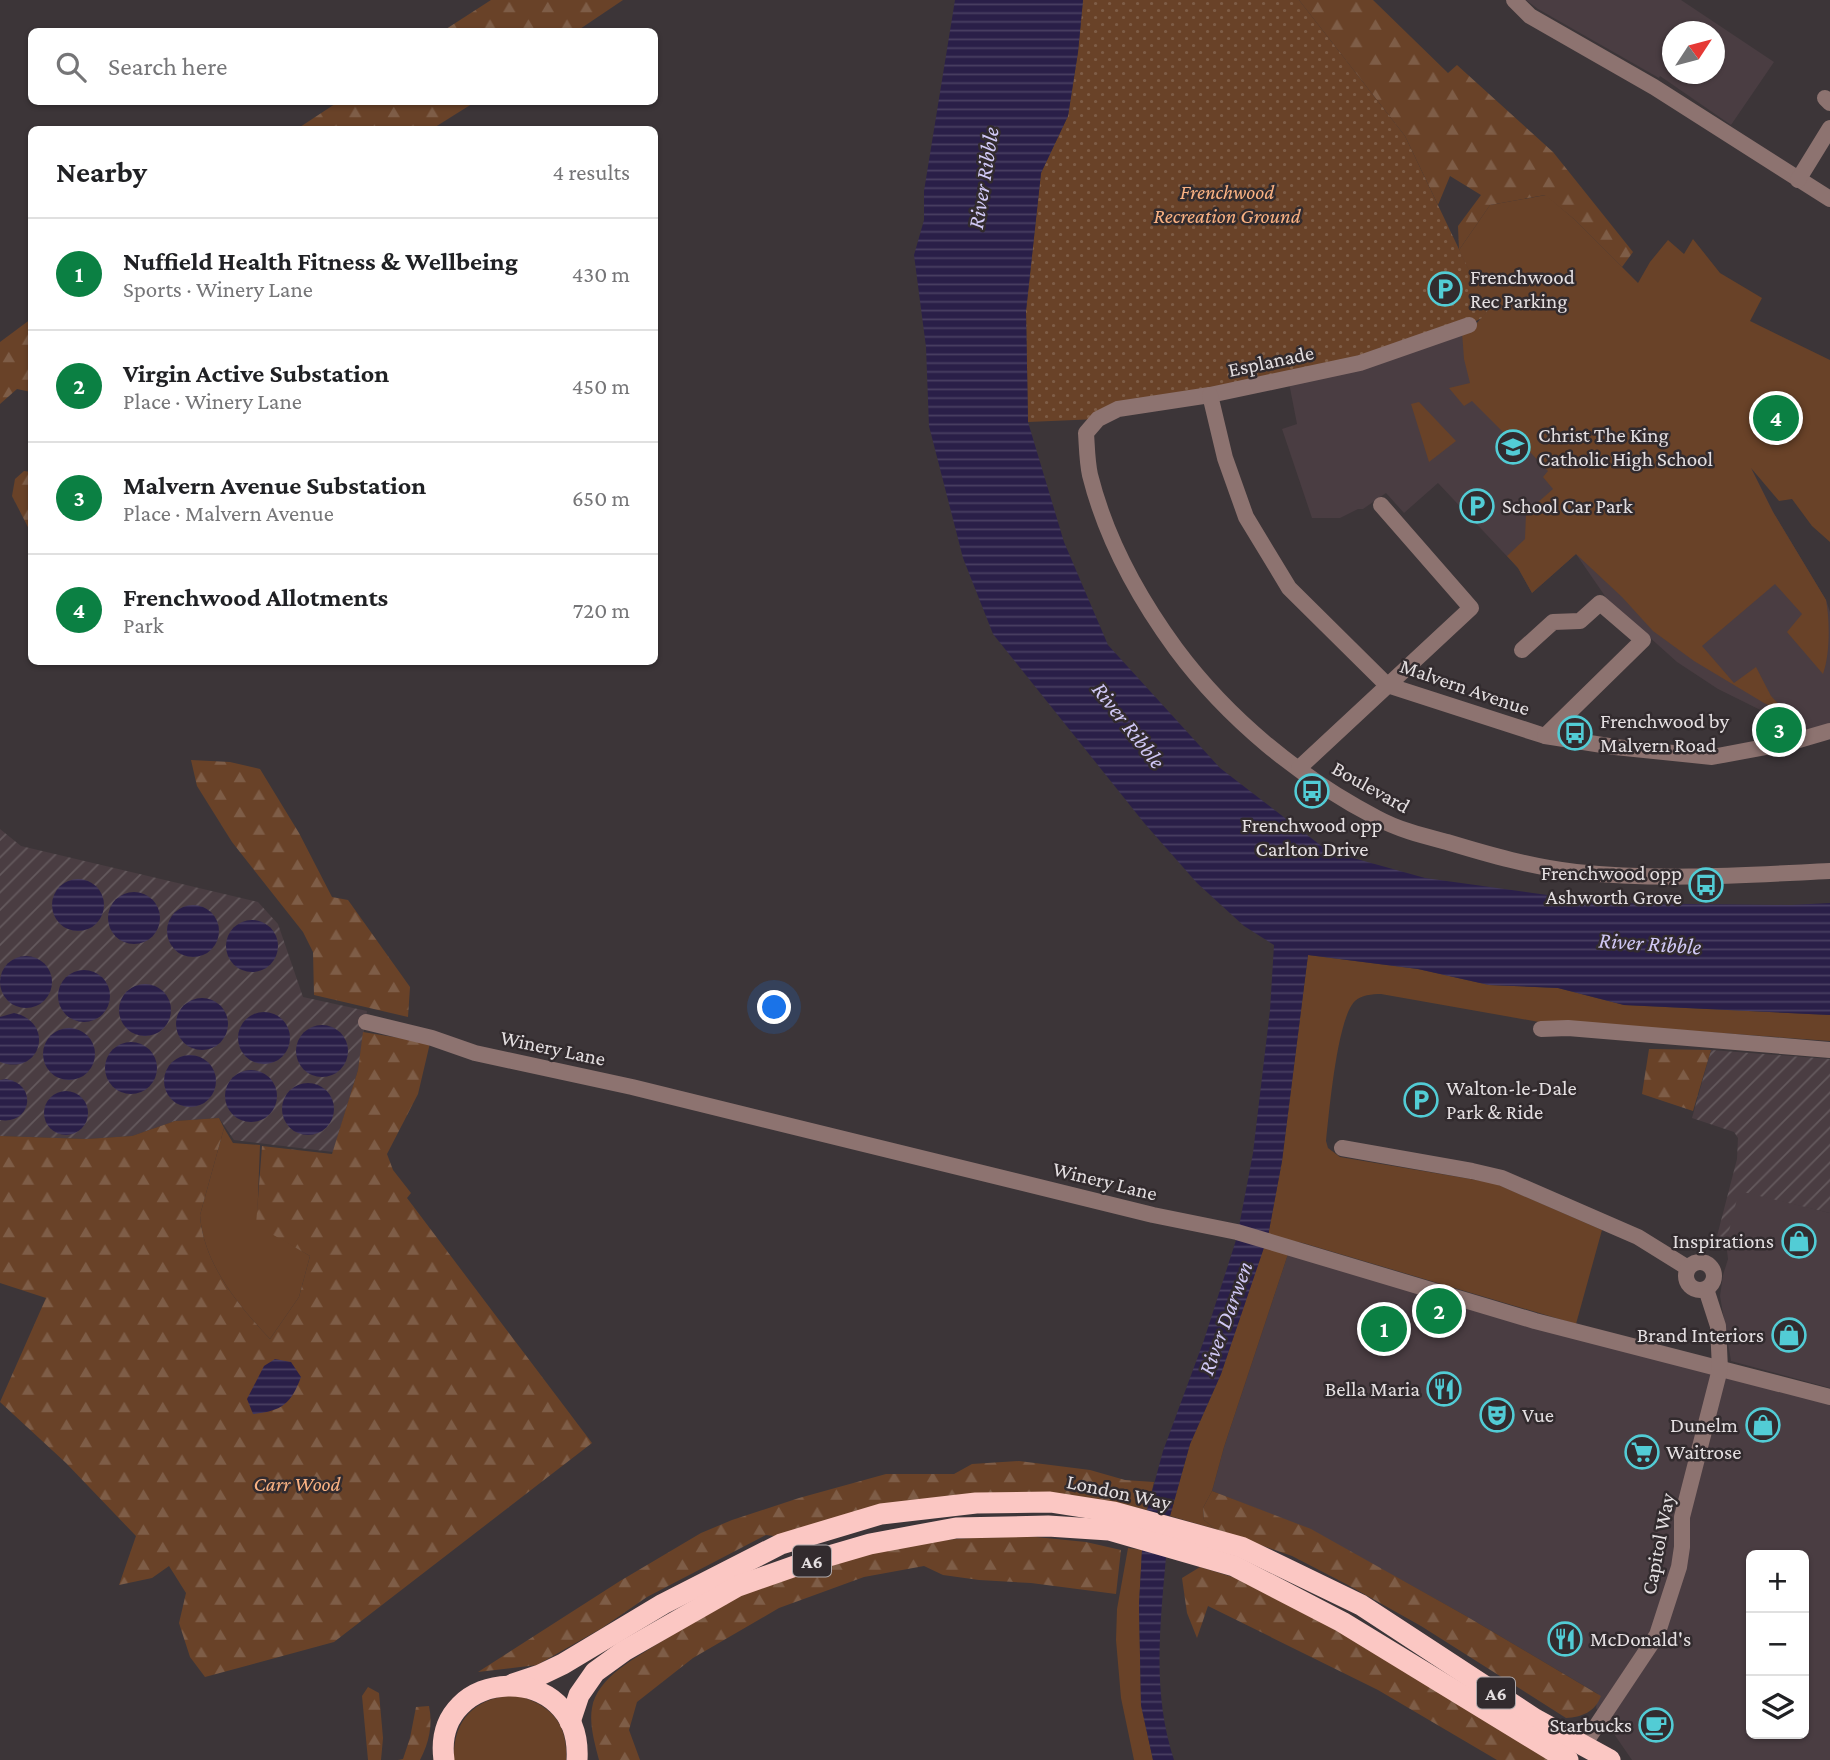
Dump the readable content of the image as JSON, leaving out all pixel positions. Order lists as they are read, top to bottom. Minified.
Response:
{"streets":{"highway":["London Way","A6"],"street":["Esplanade","Malvern Avenue","Boulevard","Winery Lane","Capitol Way"]},"crossings":[["Esplanade","Malvern Avenue"],["Esplanade","Boulevard"],["Winery Lane","Capitol Way"],["London Way","Capitol Way"],["London Way","A6"]],"water":["River Ribble","River Darwen"],"parks":["Frenchwood Recreation Ground","Carr Wood"],"places":{"parking":["Frenchwood Rec Parking","School Car Park","Walton-le-Dale Park & Ride"],"school or university":["Christ The King Catholic High School"],"bus stop":["Frenchwood by Malvern Road","Frenchwood opp Carlton Drive","Frenchwood opp Ashworth Grove"],"shop":["Inspirations","Brand Interiors","Dunelm"],"restaurant":["Bella Maria","McDonald's"],"theatre":["Vue"],"supermarket":["Waitrose"],"cafe":["Starbucks"]},"north":"top right","page":{"search":"Search here","heading":["Nearby","4 results"],"list":[{"mark":"1","name":"Nuffield Health Fitness & Wellbeing","note":"Sports · Winery Lane","value":"430 m"},{"mark":"2","name":"Virgin Active Substation","note":"Place · Winery Lane","value":"450 m"},{"mark":"3","name":"Malvern Avenue Substation","note":"Place · Malvern Avenue","value":"650 m"},{"mark":"4","name":"Frenchwood Allotments","note":"Park","value":"720 m"}],"pins":["4","3","2","1"],"map_buttons":["+","−"]}}
